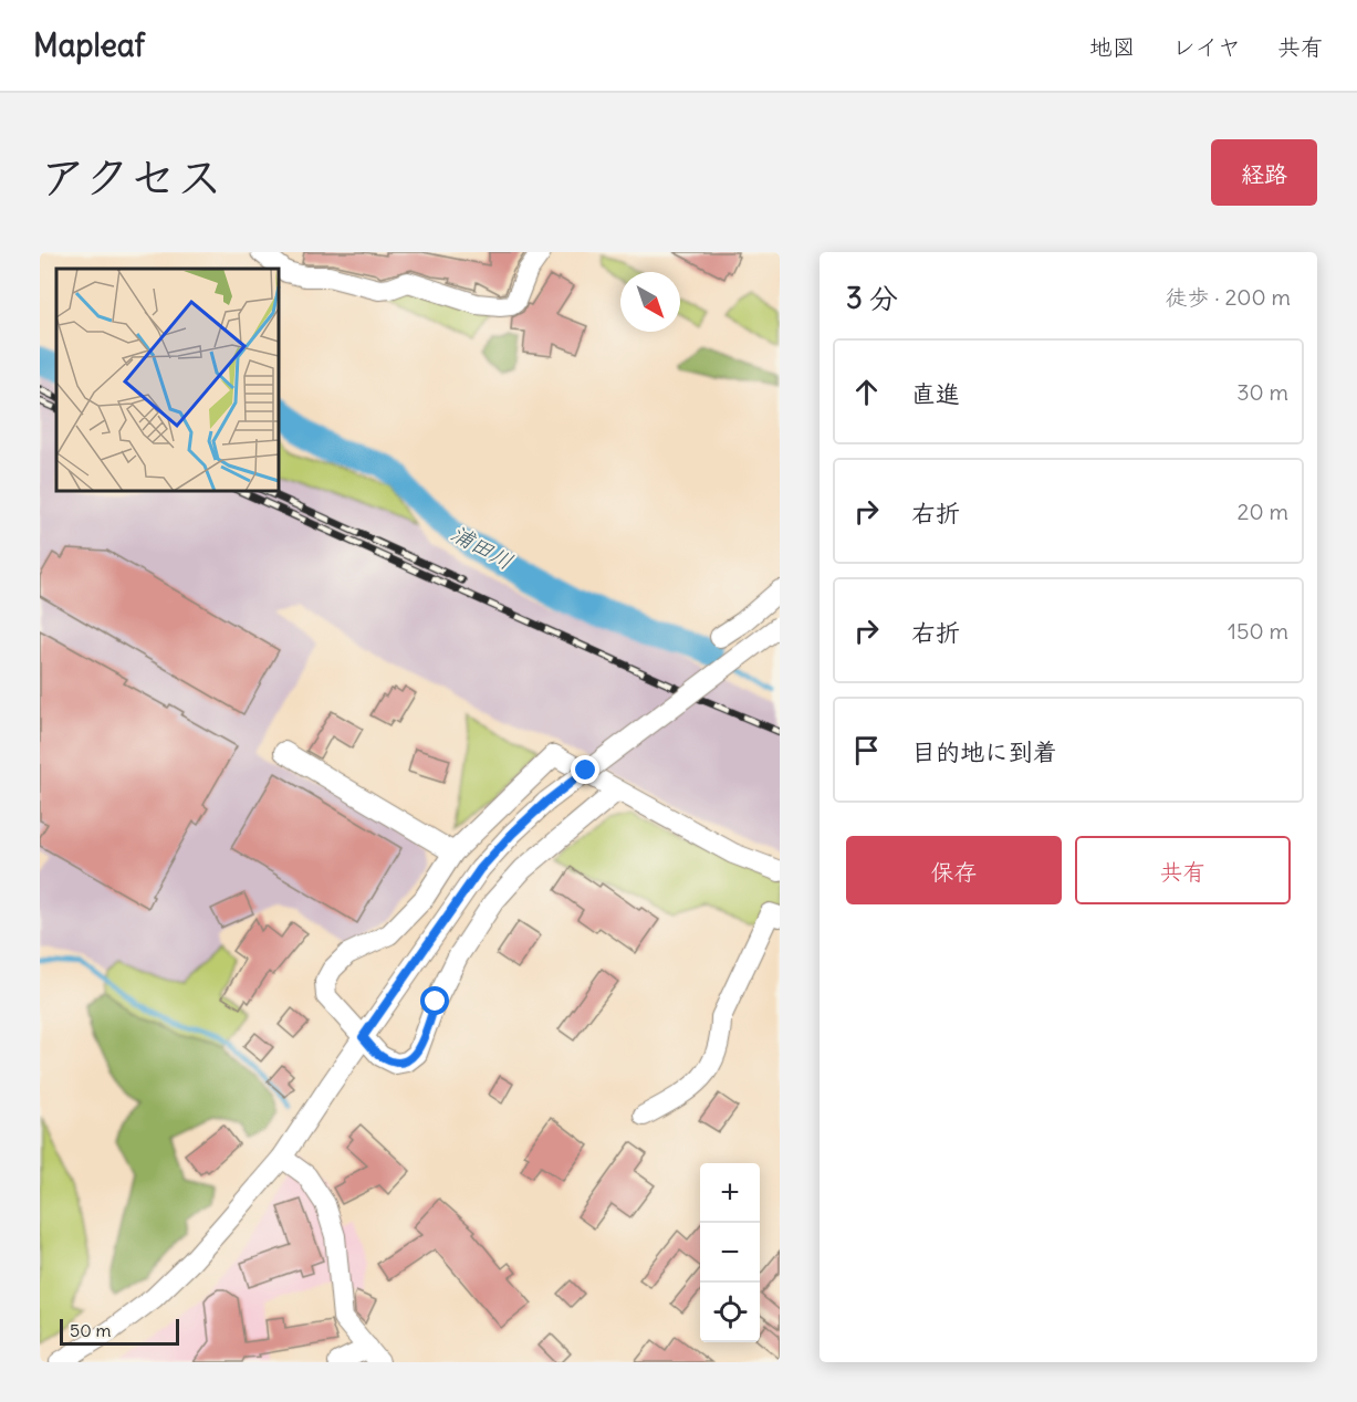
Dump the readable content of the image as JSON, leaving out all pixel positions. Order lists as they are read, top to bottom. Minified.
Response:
{"water":["浦田川"],"scale_bar":"50 m","north":"bottom right","page":{"header":"Mapleaf","nav":["地図","レイヤ","共有"],"title":"アクセス","buttons":["経路",["保存","共有"]],"heading":["3 分","徒歩 · 200 m"],"list":[["直進","30 m"],["右折","20 m"],["右折","150 m"],"目的地に到着"],"map_buttons":["+","−"],"scale":"50 m"}}
